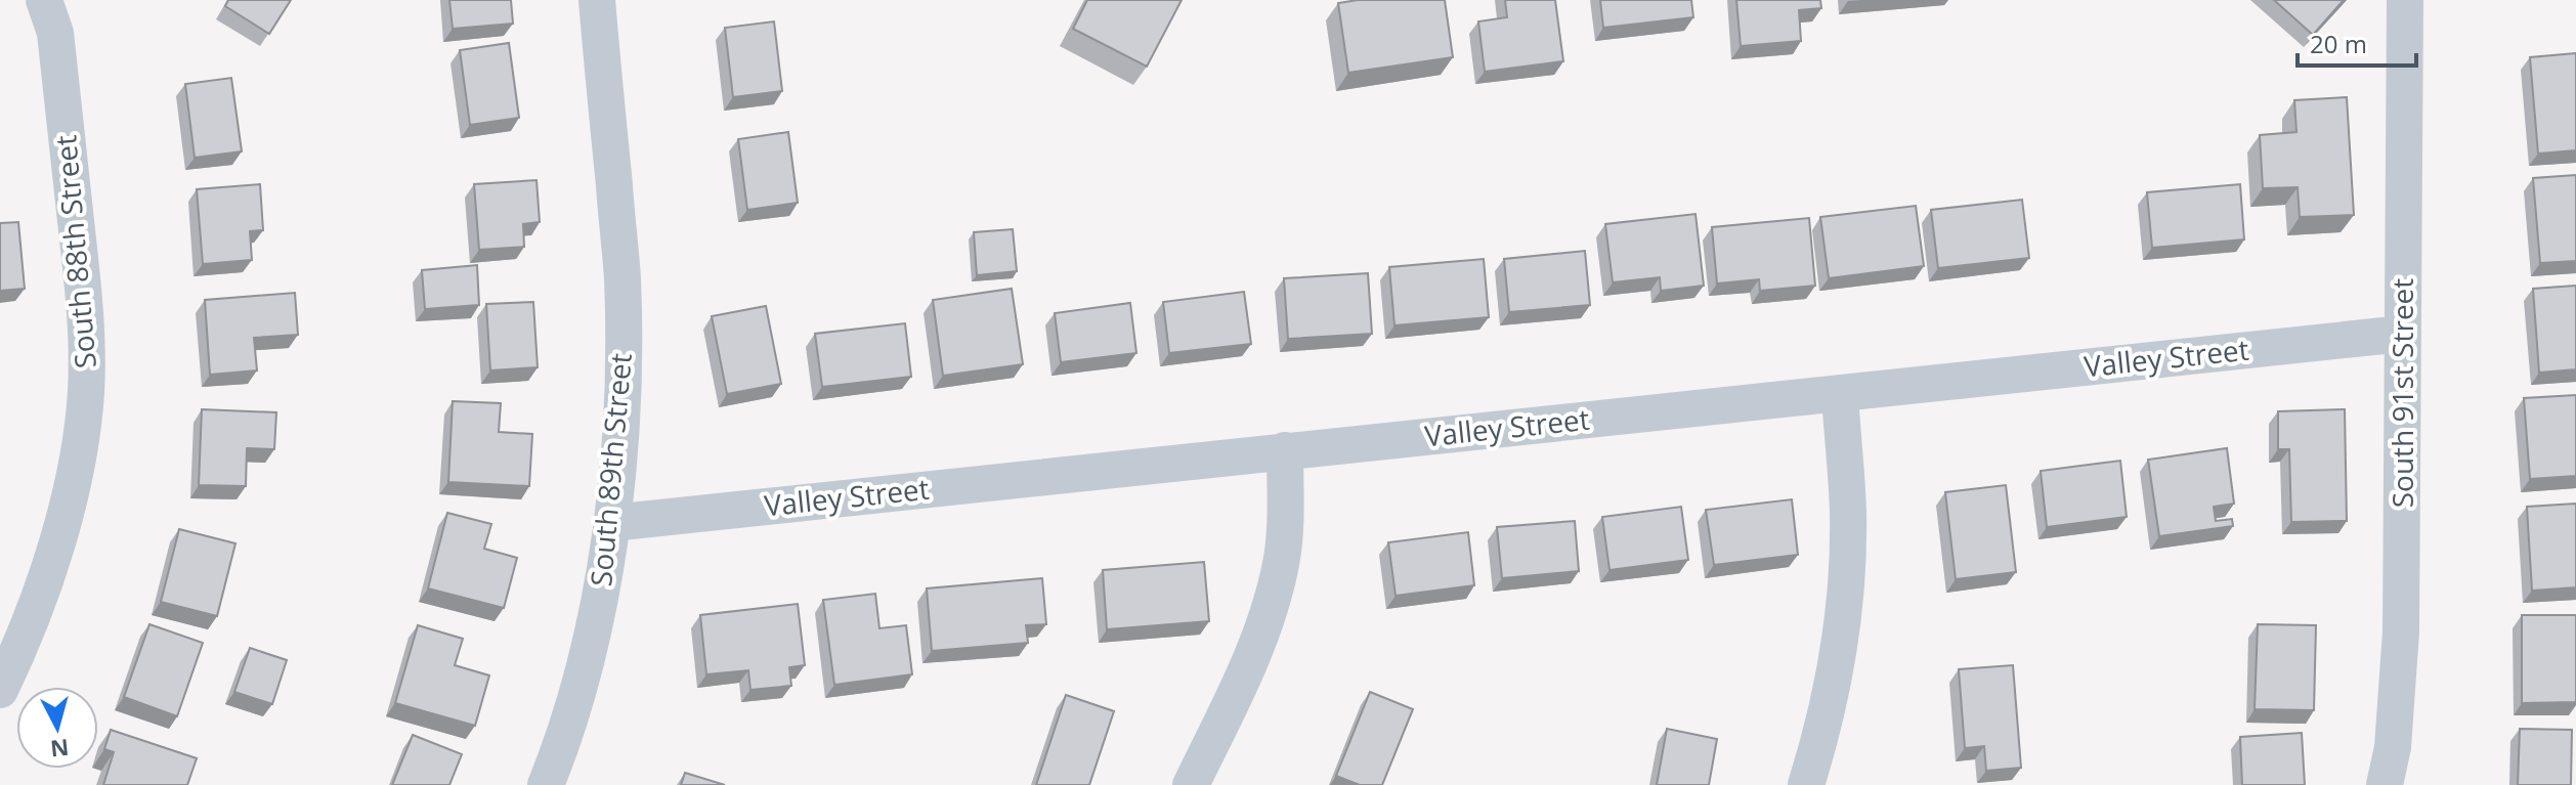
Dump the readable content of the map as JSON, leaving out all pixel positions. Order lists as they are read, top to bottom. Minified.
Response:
{"streets":{"street":["South 88th Street","Valley Street","South 91st Street","South 89th Street"]},"crossings":[["Valley Street","South 91st Street"],["Valley Street","South 89th Street"]],"scale_bar":"20 m","north":"bottom"}
